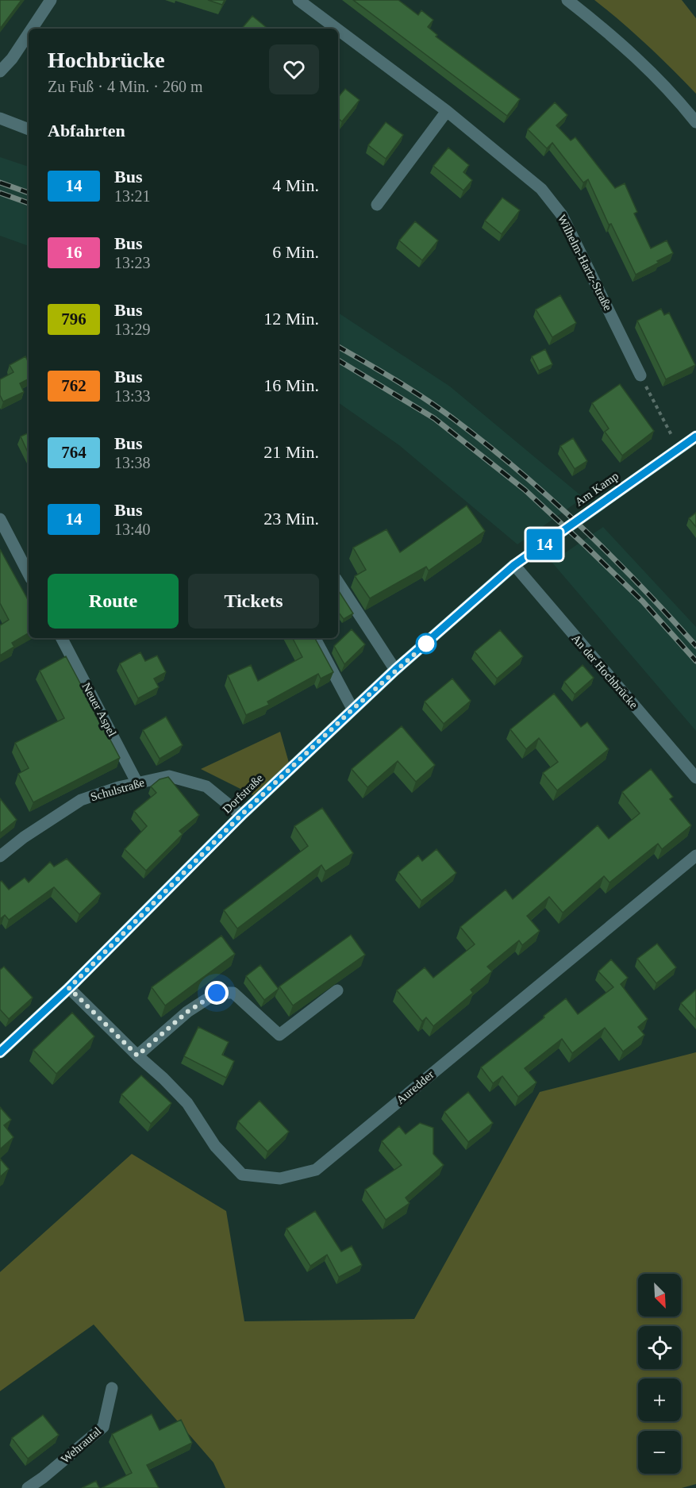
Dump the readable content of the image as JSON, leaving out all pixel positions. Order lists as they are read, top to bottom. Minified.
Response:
{"streets":{"main road":["Am Kamp","Dorfstraße"],"street":["Wilhelm-Hartz-Straße","An der Hochbrücke","Neuer Aspel","Schulstraße","Auredder","Wehrautal"]},"crossings":[["Am Kamp","An der Hochbrücke"],["Am Kamp","Dorfstraße"],["An der Hochbrücke","Dorfstraße"],["Neuer Aspel","Schulstraße"],["Schulstraße","Dorfstraße"],["Dorfstraße","Auredder"]],"lines":["bus line 14"],"north":"bottom right","page":{"on_map":"14","heading":[["Hochbrücke","Zu Fuß · 4 Min. · 260 m"],"Abfahrten"],"list":[{"mark":"14","name":"Bus","note":"13:21","value":"4 Min."},{"mark":"16","name":"Bus","note":"13:23","value":"6 Min."},{"mark":"796","name":"Bus","note":"13:29","value":"12 Min."},{"mark":"762","name":"Bus","note":"13:33","value":"16 Min."},{"mark":"764","name":"Bus","note":"13:38","value":"21 Min."},{"mark":"14","name":"Bus","note":"13:40","value":"23 Min."}],"buttons":["Route","Tickets"],"map_buttons":["+","−"]}}
